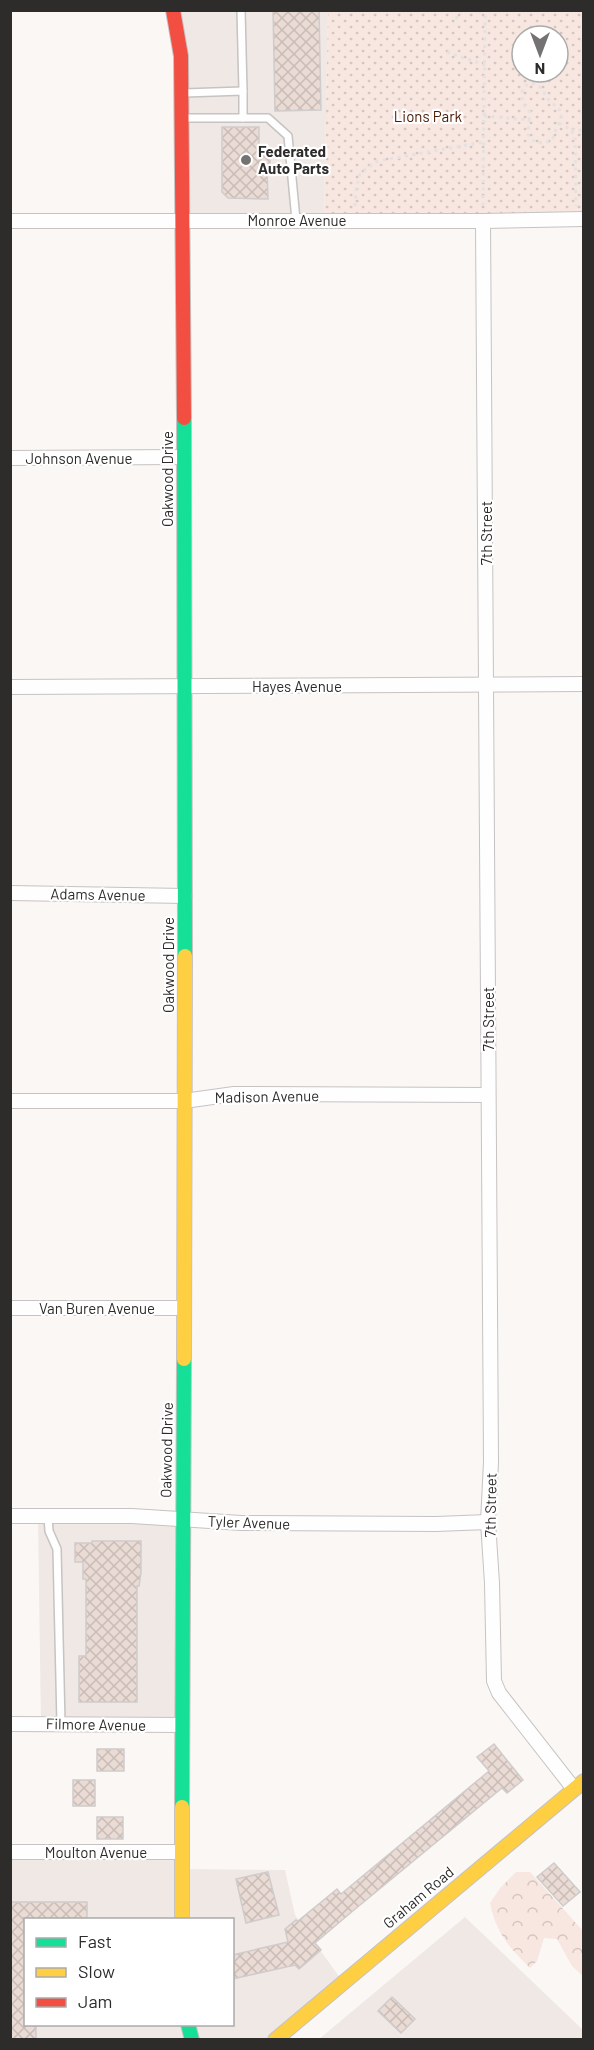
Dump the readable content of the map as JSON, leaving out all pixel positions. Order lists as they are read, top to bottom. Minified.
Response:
{"streets":{"street":["Monroe Avenue","Johnson Avenue","Oakwood Drive","7th Street","Hayes Avenue","Adams Avenue","Madison Avenue","Van Buren Avenue","Tyler Avenue","Filmore Avenue","Moulton Avenue","Graham Road"]},"crossings":[["Monroe Avenue","Oakwood Drive"],["Monroe Avenue","7th Street"],["Johnson Avenue","Oakwood Drive"],["Oakwood Drive","Hayes Avenue"],["Oakwood Drive","Adams Avenue"],["Oakwood Drive","Madison Avenue"],["Oakwood Drive","Van Buren Avenue"],["Oakwood Drive","Tyler Avenue"],["Oakwood Drive","Filmore Avenue"],["Oakwood Drive","Moulton Avenue"],["7th Street","Hayes Avenue"],["7th Street","Madison Avenue"],["7th Street","Tyler Avenue"],["7th Street","Graham Road"]],"parks":["Lions Park"],"places":["Federated Auto Parts"],"legend":["Fast","Slow","Jam"],"north":"bottom"}
